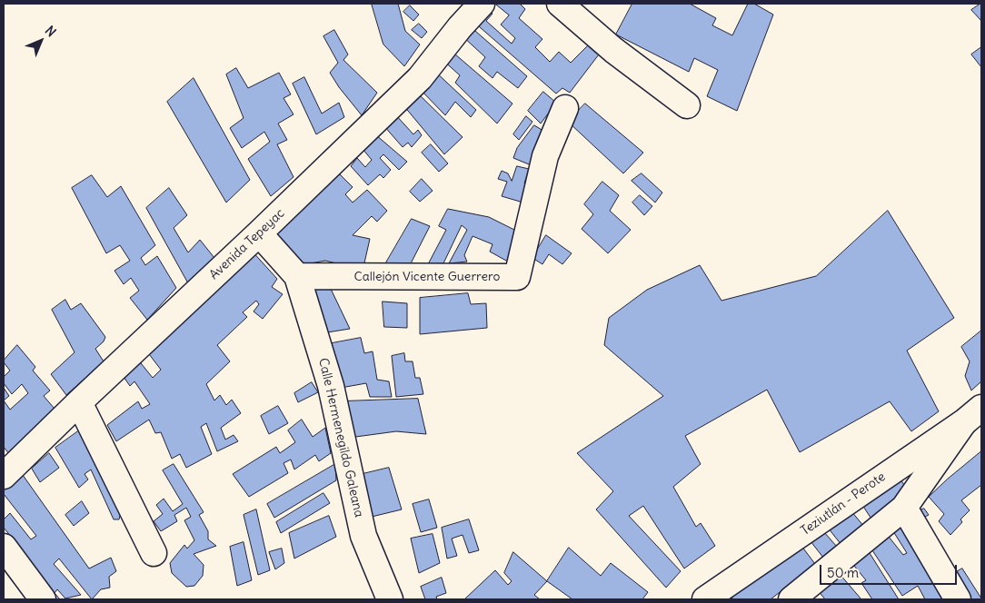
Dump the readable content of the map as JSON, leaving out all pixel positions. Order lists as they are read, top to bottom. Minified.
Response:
{"streets":{"street":["Avenida Tepeyac","Callejón Vicente Guerrero","Calle Hermenegildo Galeana","Teziutlán - Perote"]},"crossings":[["Avenida Tepeyac","Calle Hermenegildo Galeana"],["Callejón Vicente Guerrero","Calle Hermenegildo Galeana"]],"scale_bar":"50 m","north":"top right"}
